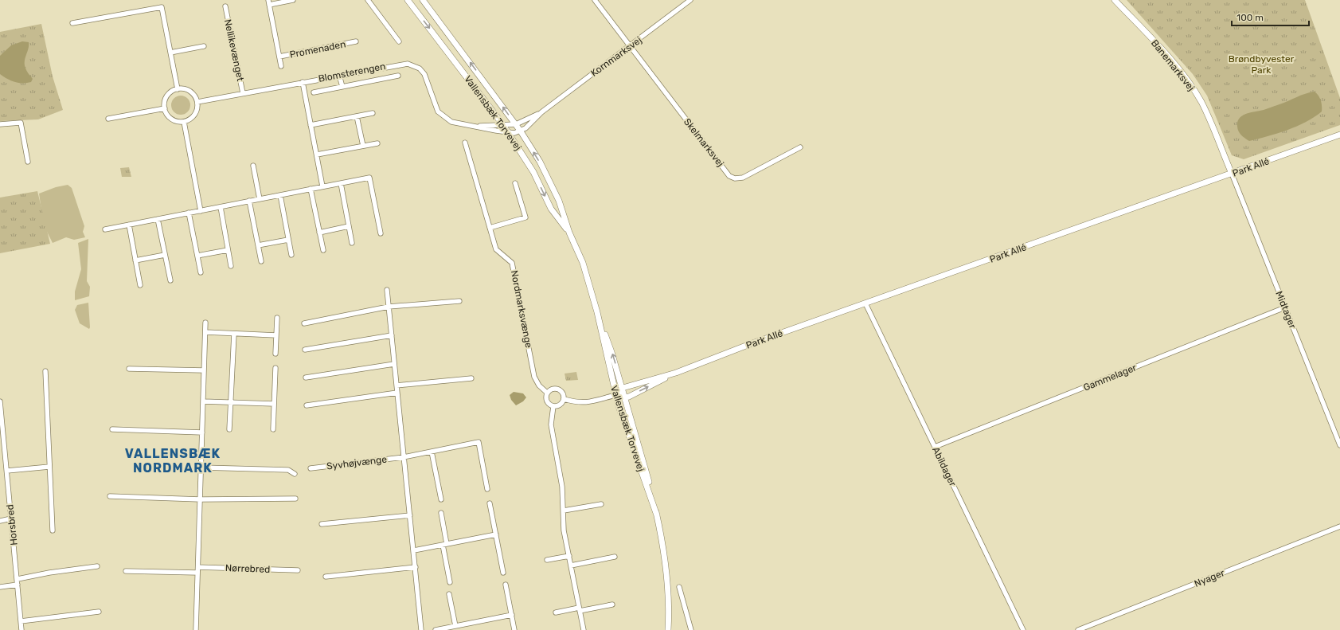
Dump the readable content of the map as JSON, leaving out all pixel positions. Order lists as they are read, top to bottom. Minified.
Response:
{"streets":{"street":["Promenaden","Nellikevænget","Kornmarksvej","Banemarksvej","Blomsterengen","Vallensbæk Torvevej","Skelmarksvej","Park Allé","Nordmarksvænge","Midtager","Gammelager","Syvhøjvænge","Abildager","Horsbred","Nørrebred","Nyager"]},"crossings":[["Nellikevænget","Blomsterengen"],["Kornmarksvej","Blomsterengen"],["Kornmarksvej","Vallensbæk Torvevej"],["Kornmarksvej","Skelmarksvej"],["Banemarksvej","Park Allé"],["Banemarksvej","Midtager"],["Blomsterengen","Vallensbæk Torvevej"],["Vallensbæk Torvevej","Park Allé"],["Park Allé","Midtager"],["Park Allé","Abildager"],["Midtager","Gammelager"],["Gammelager","Abildager"]],"districts":["VALLENSBÆK NORDMARK"],"parks":["Brøndbyvester Park"],"scale_bar":"100 m"}
